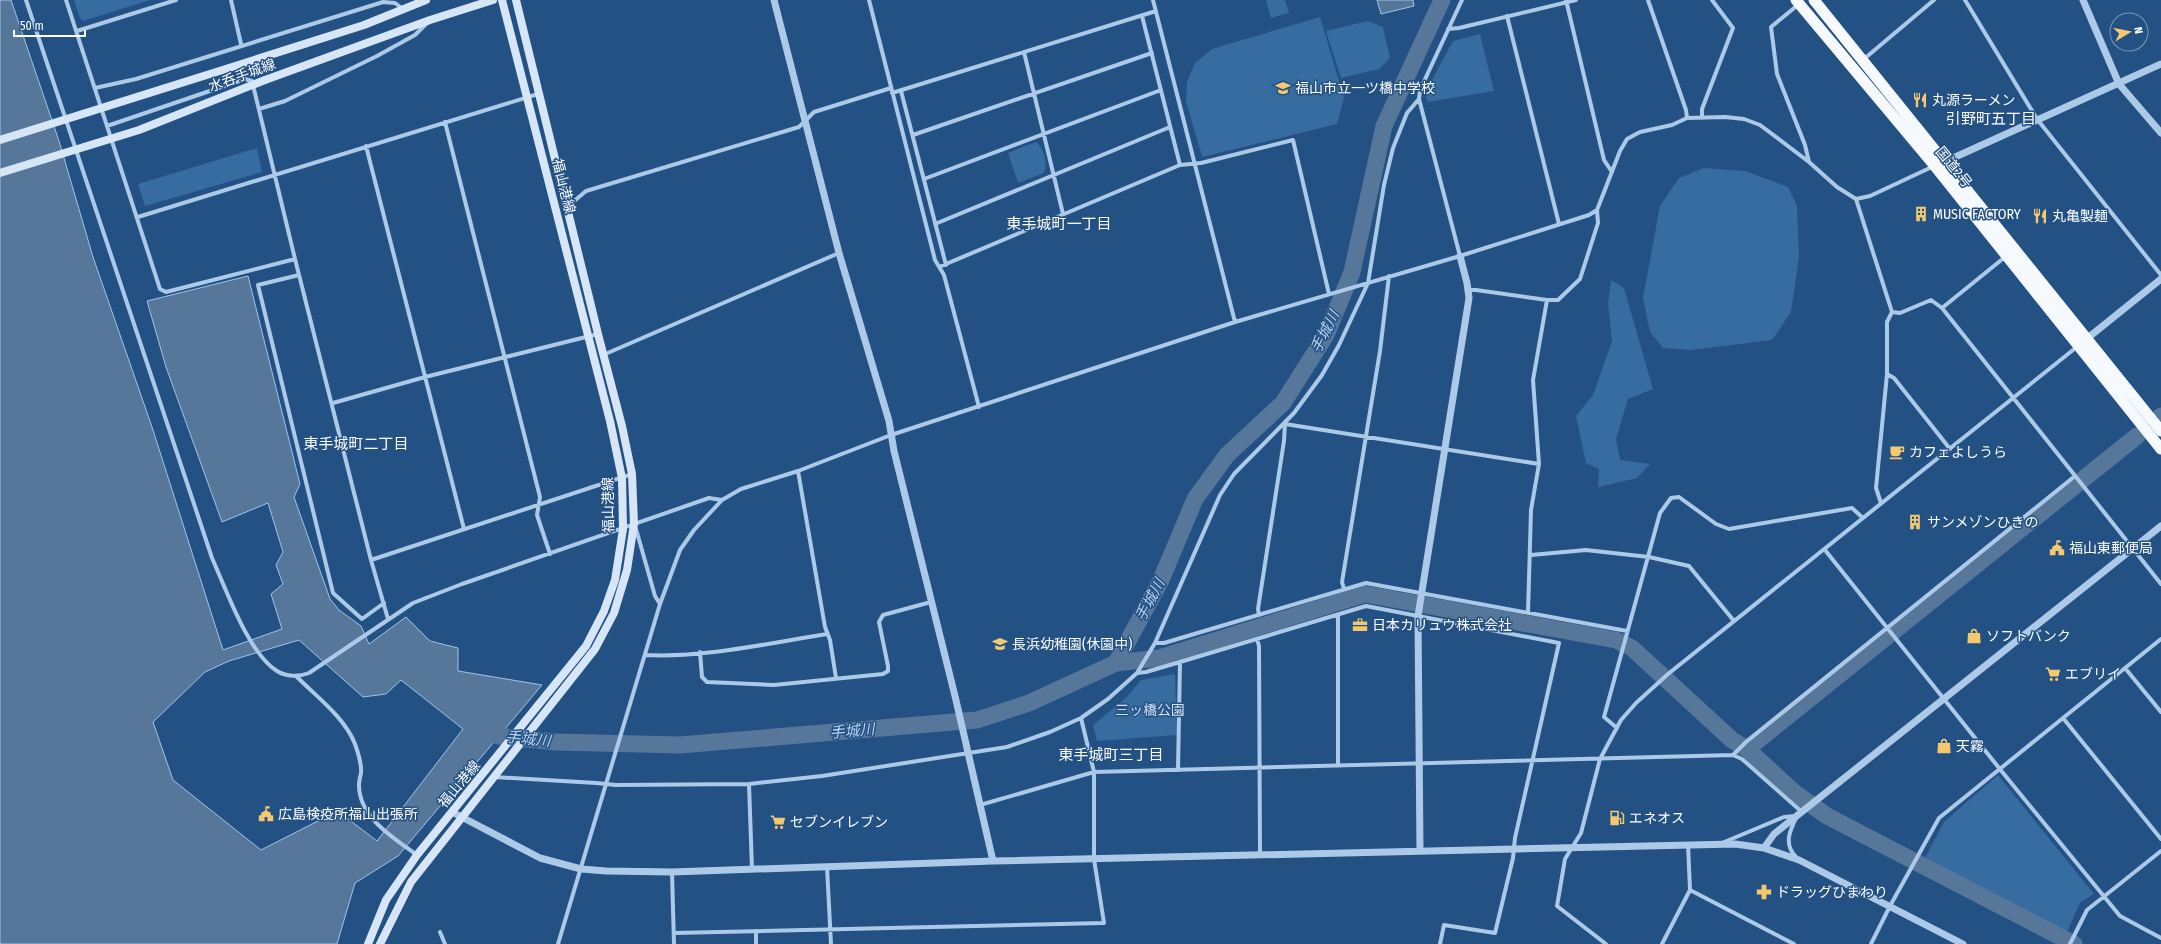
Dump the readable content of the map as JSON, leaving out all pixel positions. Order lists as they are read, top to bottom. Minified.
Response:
{"streets":{"highway":["国道2号"],"main road":["水呑手城線","福山港線"]},"districts":["引野町五丁目","東手城町一丁目","東手城町二丁目","東手城町三丁目"],"water":["手城川"],"parks":["三ッ橋公園"],"places":{"school or university":["福山市立一ツ橋中学校","長浜幼稚園(休園中)"],"restaurant":["丸源ラーメン","丸亀製麺"],"building":["MUSIC FACTORY","サンメゾンひきの"],"cafe":["カフェよしうら"],"public building":["福山東郵便局","広島検疫所福山出張所"],"office":["日本カリュウ株式会社"],"shop":["ソフトバンク","天霧"],"supermarket":["エブリイ","セブンイレブン"],"fuel station":["エネオス"],"pharmacy":["ドラッグひまわり"]},"scale_bar":"50 m","north":"right"}
